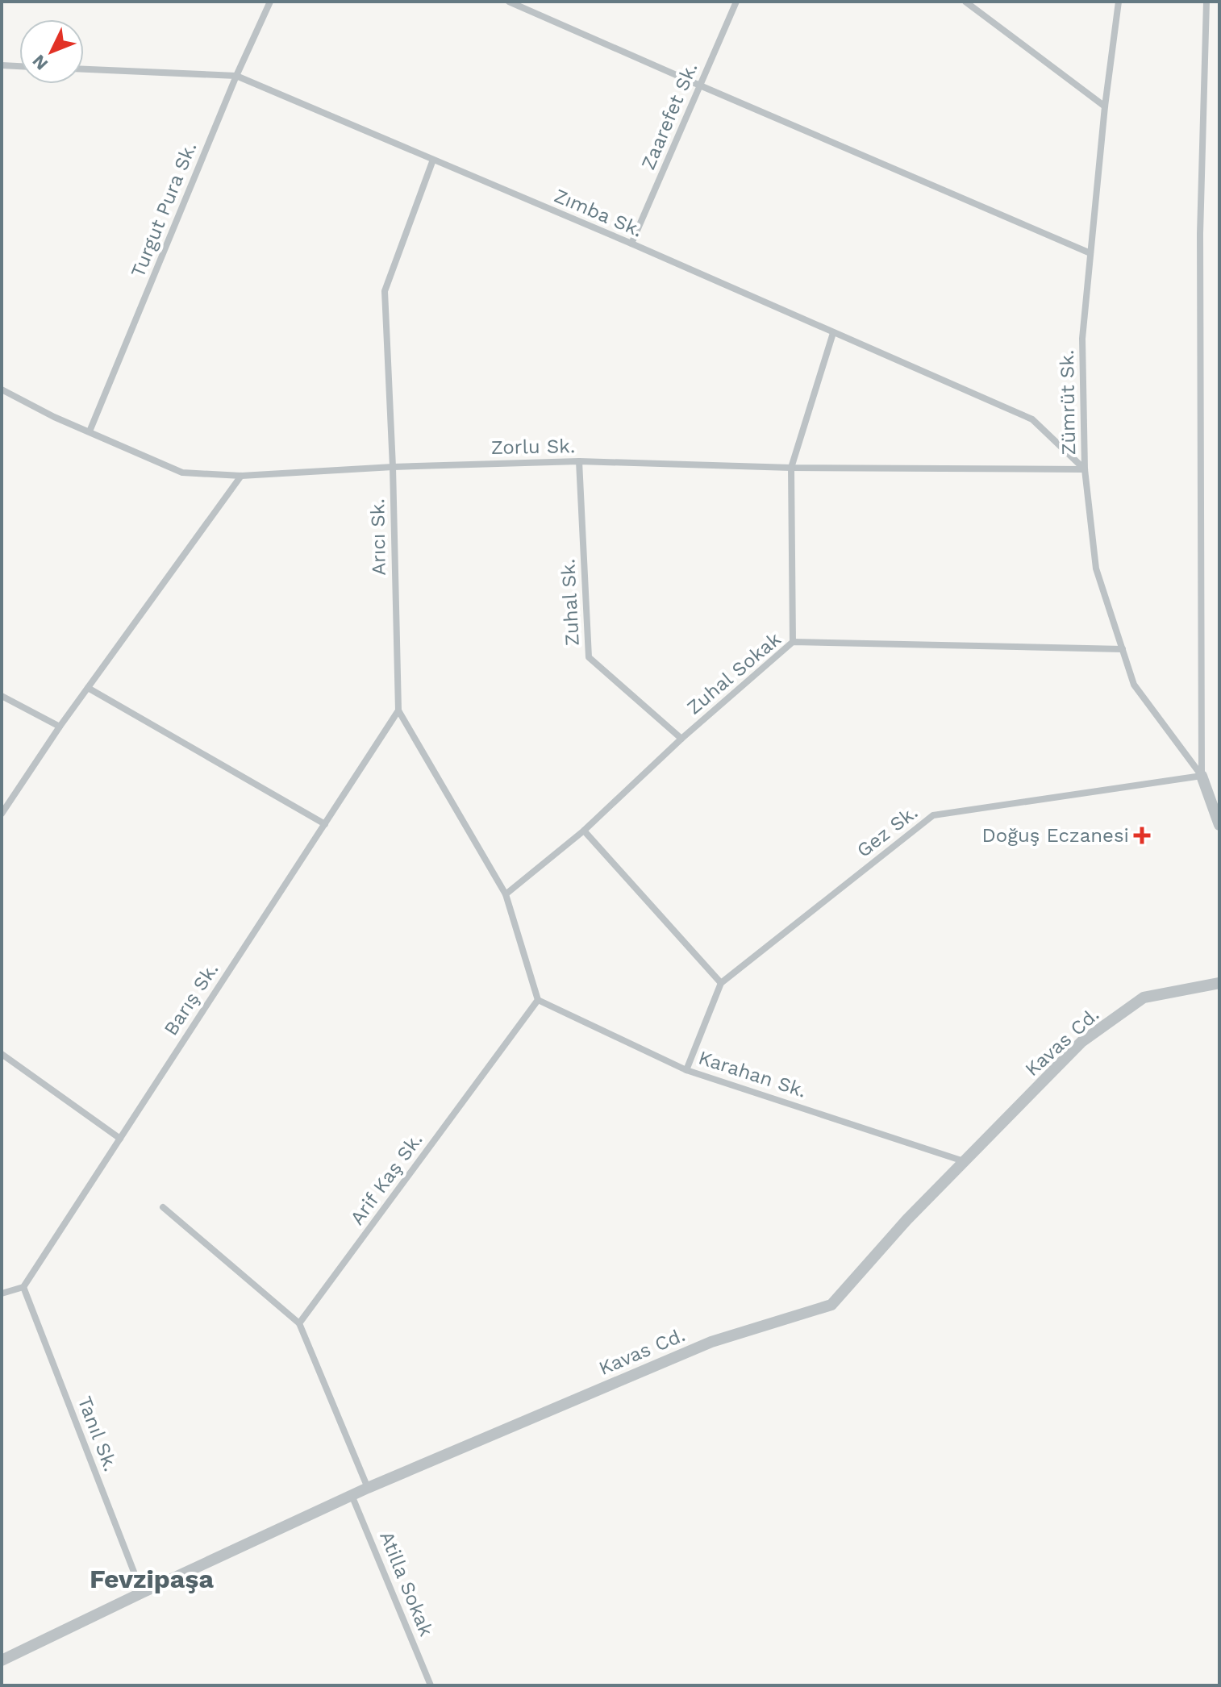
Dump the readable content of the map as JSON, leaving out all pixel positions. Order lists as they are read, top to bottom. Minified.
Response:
{"streets":{"street":["Zaarefet Sk.","Turgut Pura Sk.","Zımba Sk.","Zümrüt Sk.","Zorlu Sk.","Arıcı Sk.","Zuhal Sk.","Zuhal Sokak","Gez Sk.","Barış Sk.","Kavas Cd.","Karahan Sk.","Arif Kaş Sk.","Tanıl Sk.","Atilla Sokak"]},"crossings":[["Zaarefet Sk.","Zımba Sk."],["Turgut Pura Sk.","Zımba Sk."],["Turgut Pura Sk.","Zorlu Sk."],["Zımba Sk.","Zümrüt Sk."],["Zımba Sk.","Zorlu Sk."],["Zımba Sk.","Arıcı Sk."],["Zümrüt Sk.","Zorlu Sk."],["Zümrüt Sk.","Zuhal Sokak"],["Zümrüt Sk.","Gez Sk."],["Zorlu Sk.","Arıcı Sk."],["Zorlu Sk.","Zuhal Sk."],["Arıcı Sk.","Zuhal Sokak"],["Arıcı Sk.","Barış Sk."],["Zuhal Sk.","Zuhal Sokak"],["Gez Sk.","Karahan Sk."],["Barış Sk.","Tanıl Sk."],["Kavas Cd.","Karahan Sk."],["Kavas Cd.","Tanıl Sk."],["Kavas Cd.","Atilla Sokak"],["Karahan Sk.","Arif Kaş Sk."]],"districts":["Fevzipaşa"],"places":{"health":["Doğuş Eczanesi"]},"north":"bottom left"}
